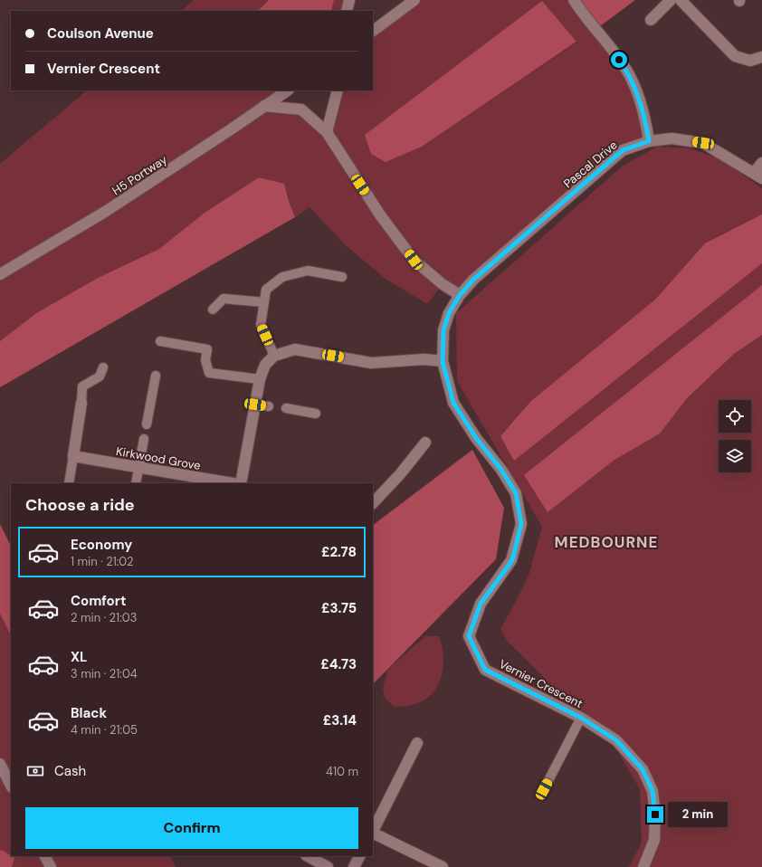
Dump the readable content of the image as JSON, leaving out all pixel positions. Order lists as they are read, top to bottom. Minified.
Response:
{"streets":{"street":["Pascal Drive","H5 Portway","Kirkwood Grove","Vernier Crescent"]},"crossings":[["Pascal Drive","Vernier Crescent"]],"districts":["MEDBOURNE"],"page":{"banner":["Coulson Avenue","Vernier Crescent"],"heading":"Choose a ride","list":[{"name":"Economy","note":"1 min · 21:02","value":"£2.78"},{"name":"Comfort","note":"2 min · 21:03","value":"£3.75"},{"name":"XL","note":"3 min · 21:04","value":"£4.73"},{"name":"Black","note":"4 min · 21:05","value":"£3.14"}],"pay":["Cash","410 m"],"buttons":"Confirm","bubble":"2 min"}}
